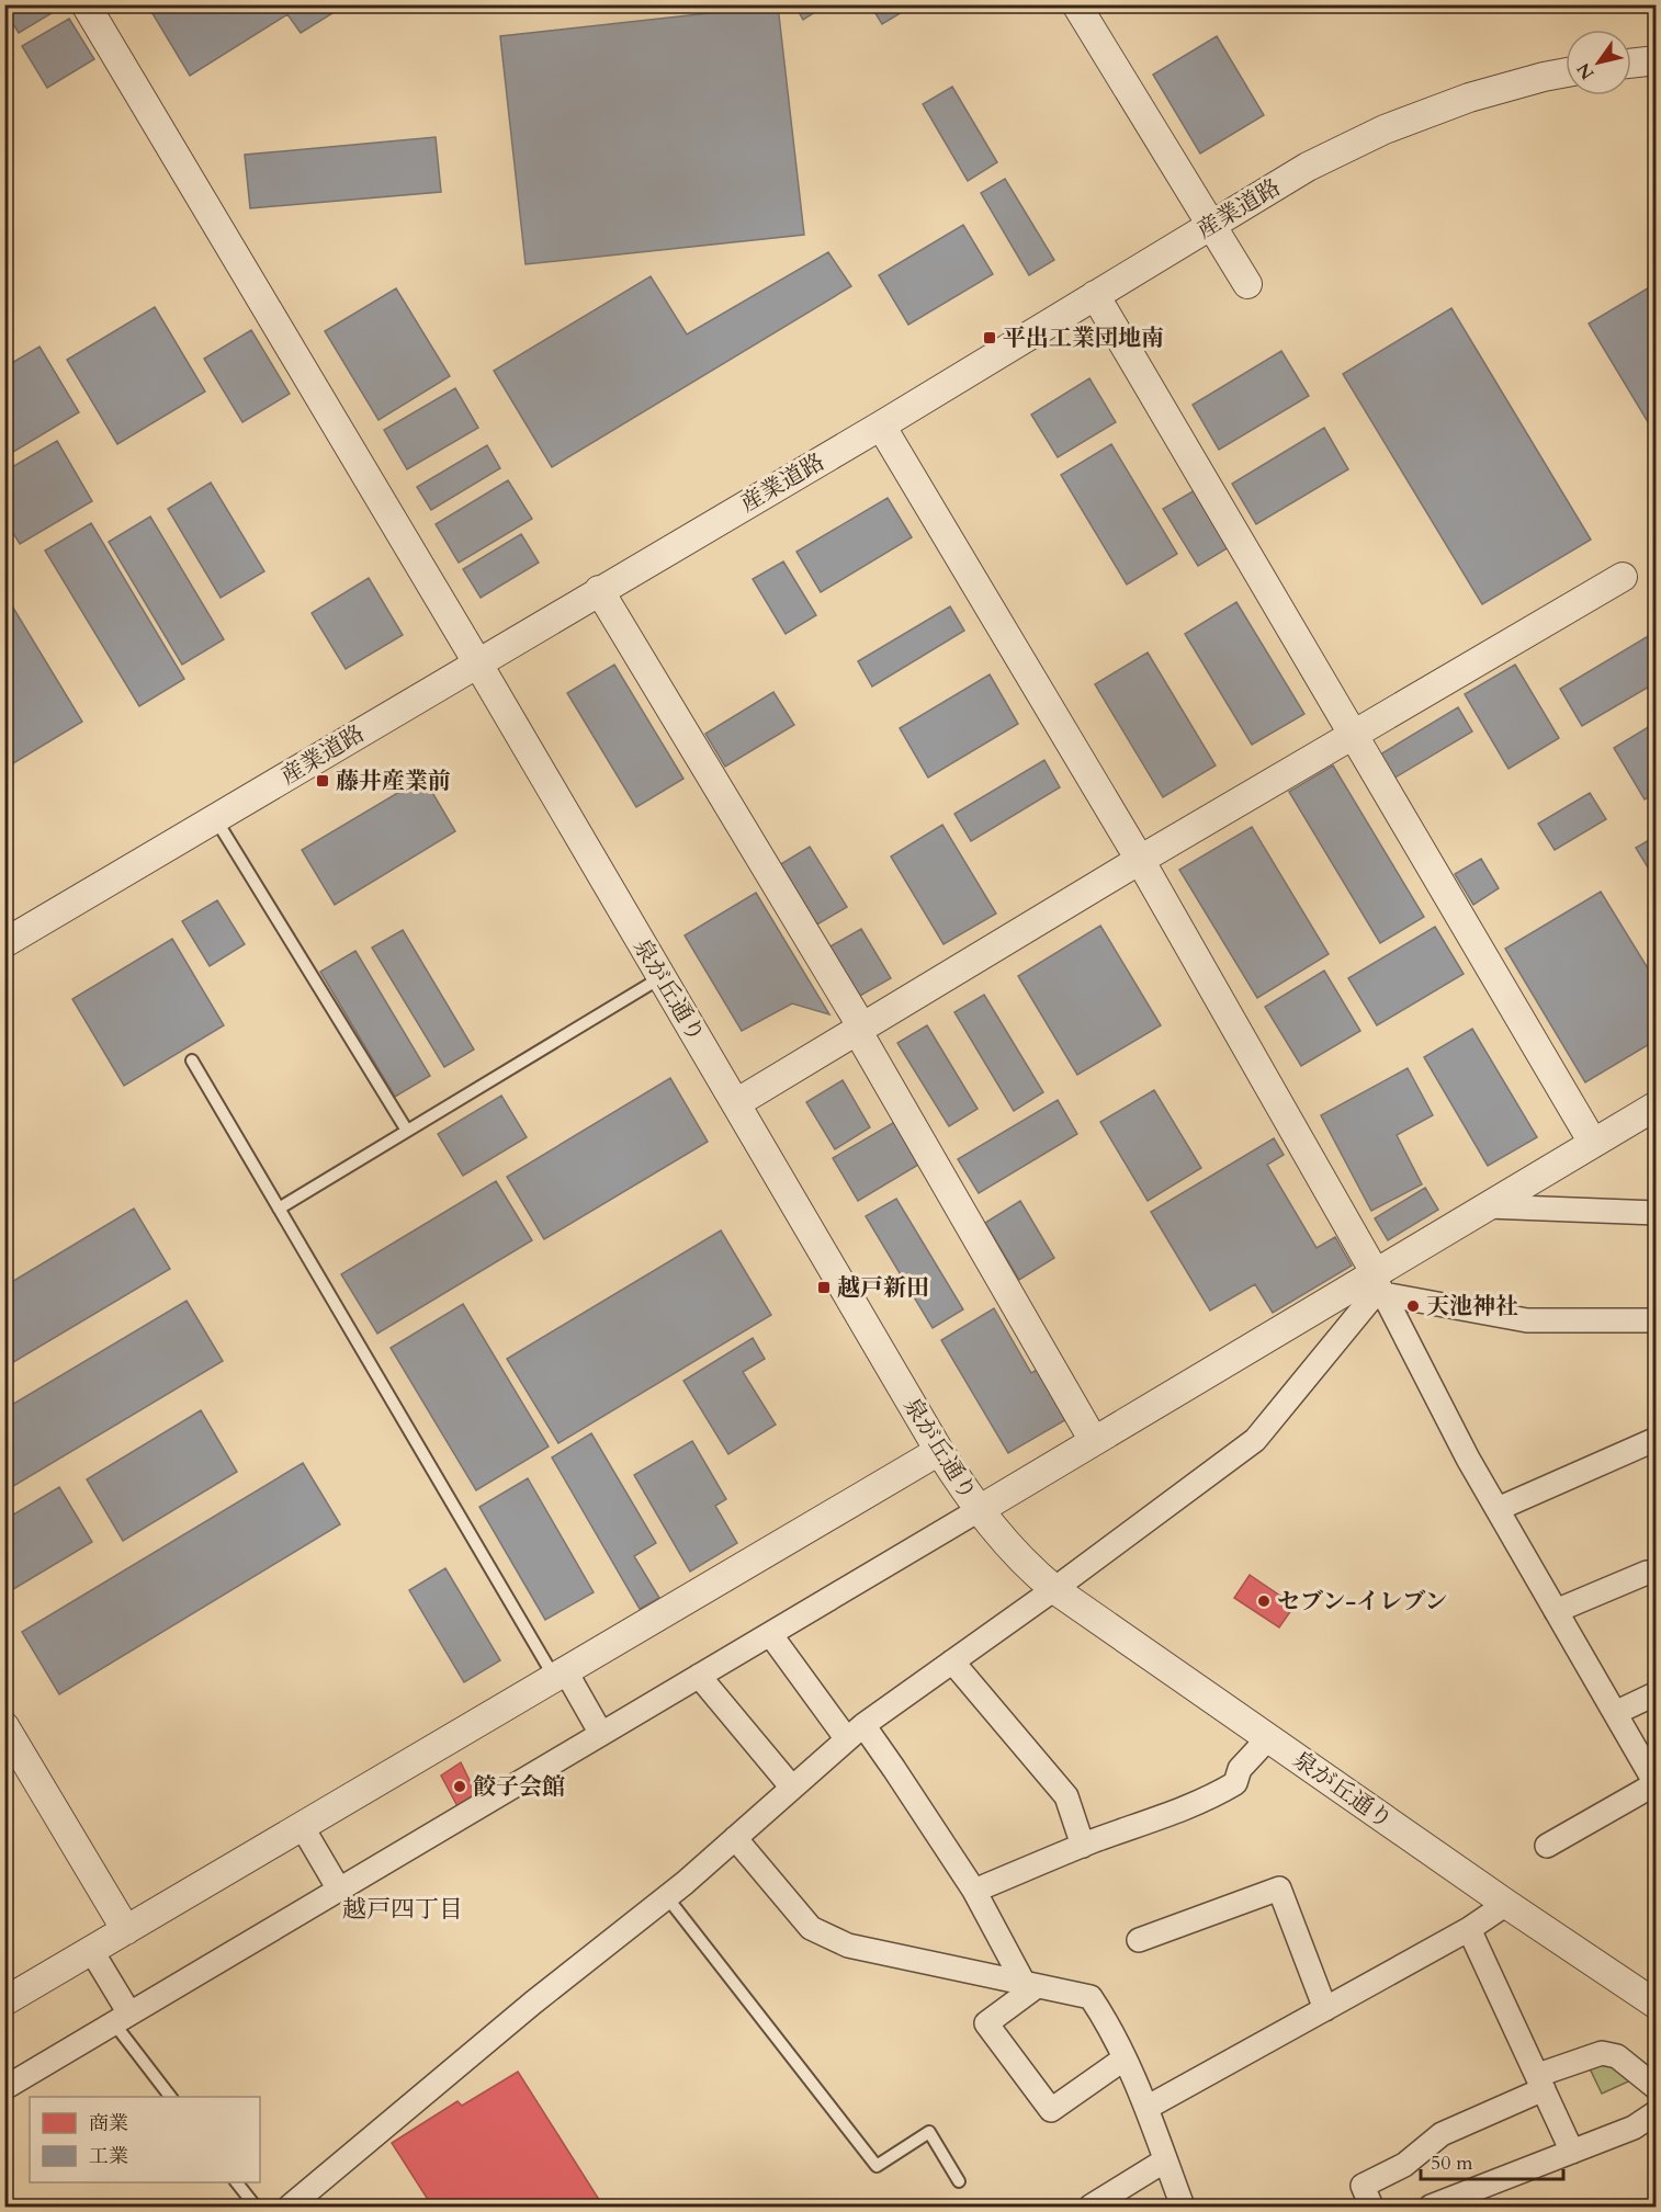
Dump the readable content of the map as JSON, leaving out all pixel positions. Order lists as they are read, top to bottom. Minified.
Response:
{"streets":{"street":["産業道路","泉が丘通り"]},"crossings":[["産業道路","泉が丘通り"]],"districts":["越戸四丁目"],"places":{"transit":["平出工業団地南","藤井産業前","越戸新田"],"other":["天池神社","セブン-イレブン","餃子会館"]},"legend":["商業","工業"],"scale_bar":"50 m","north":"bottom left"}
